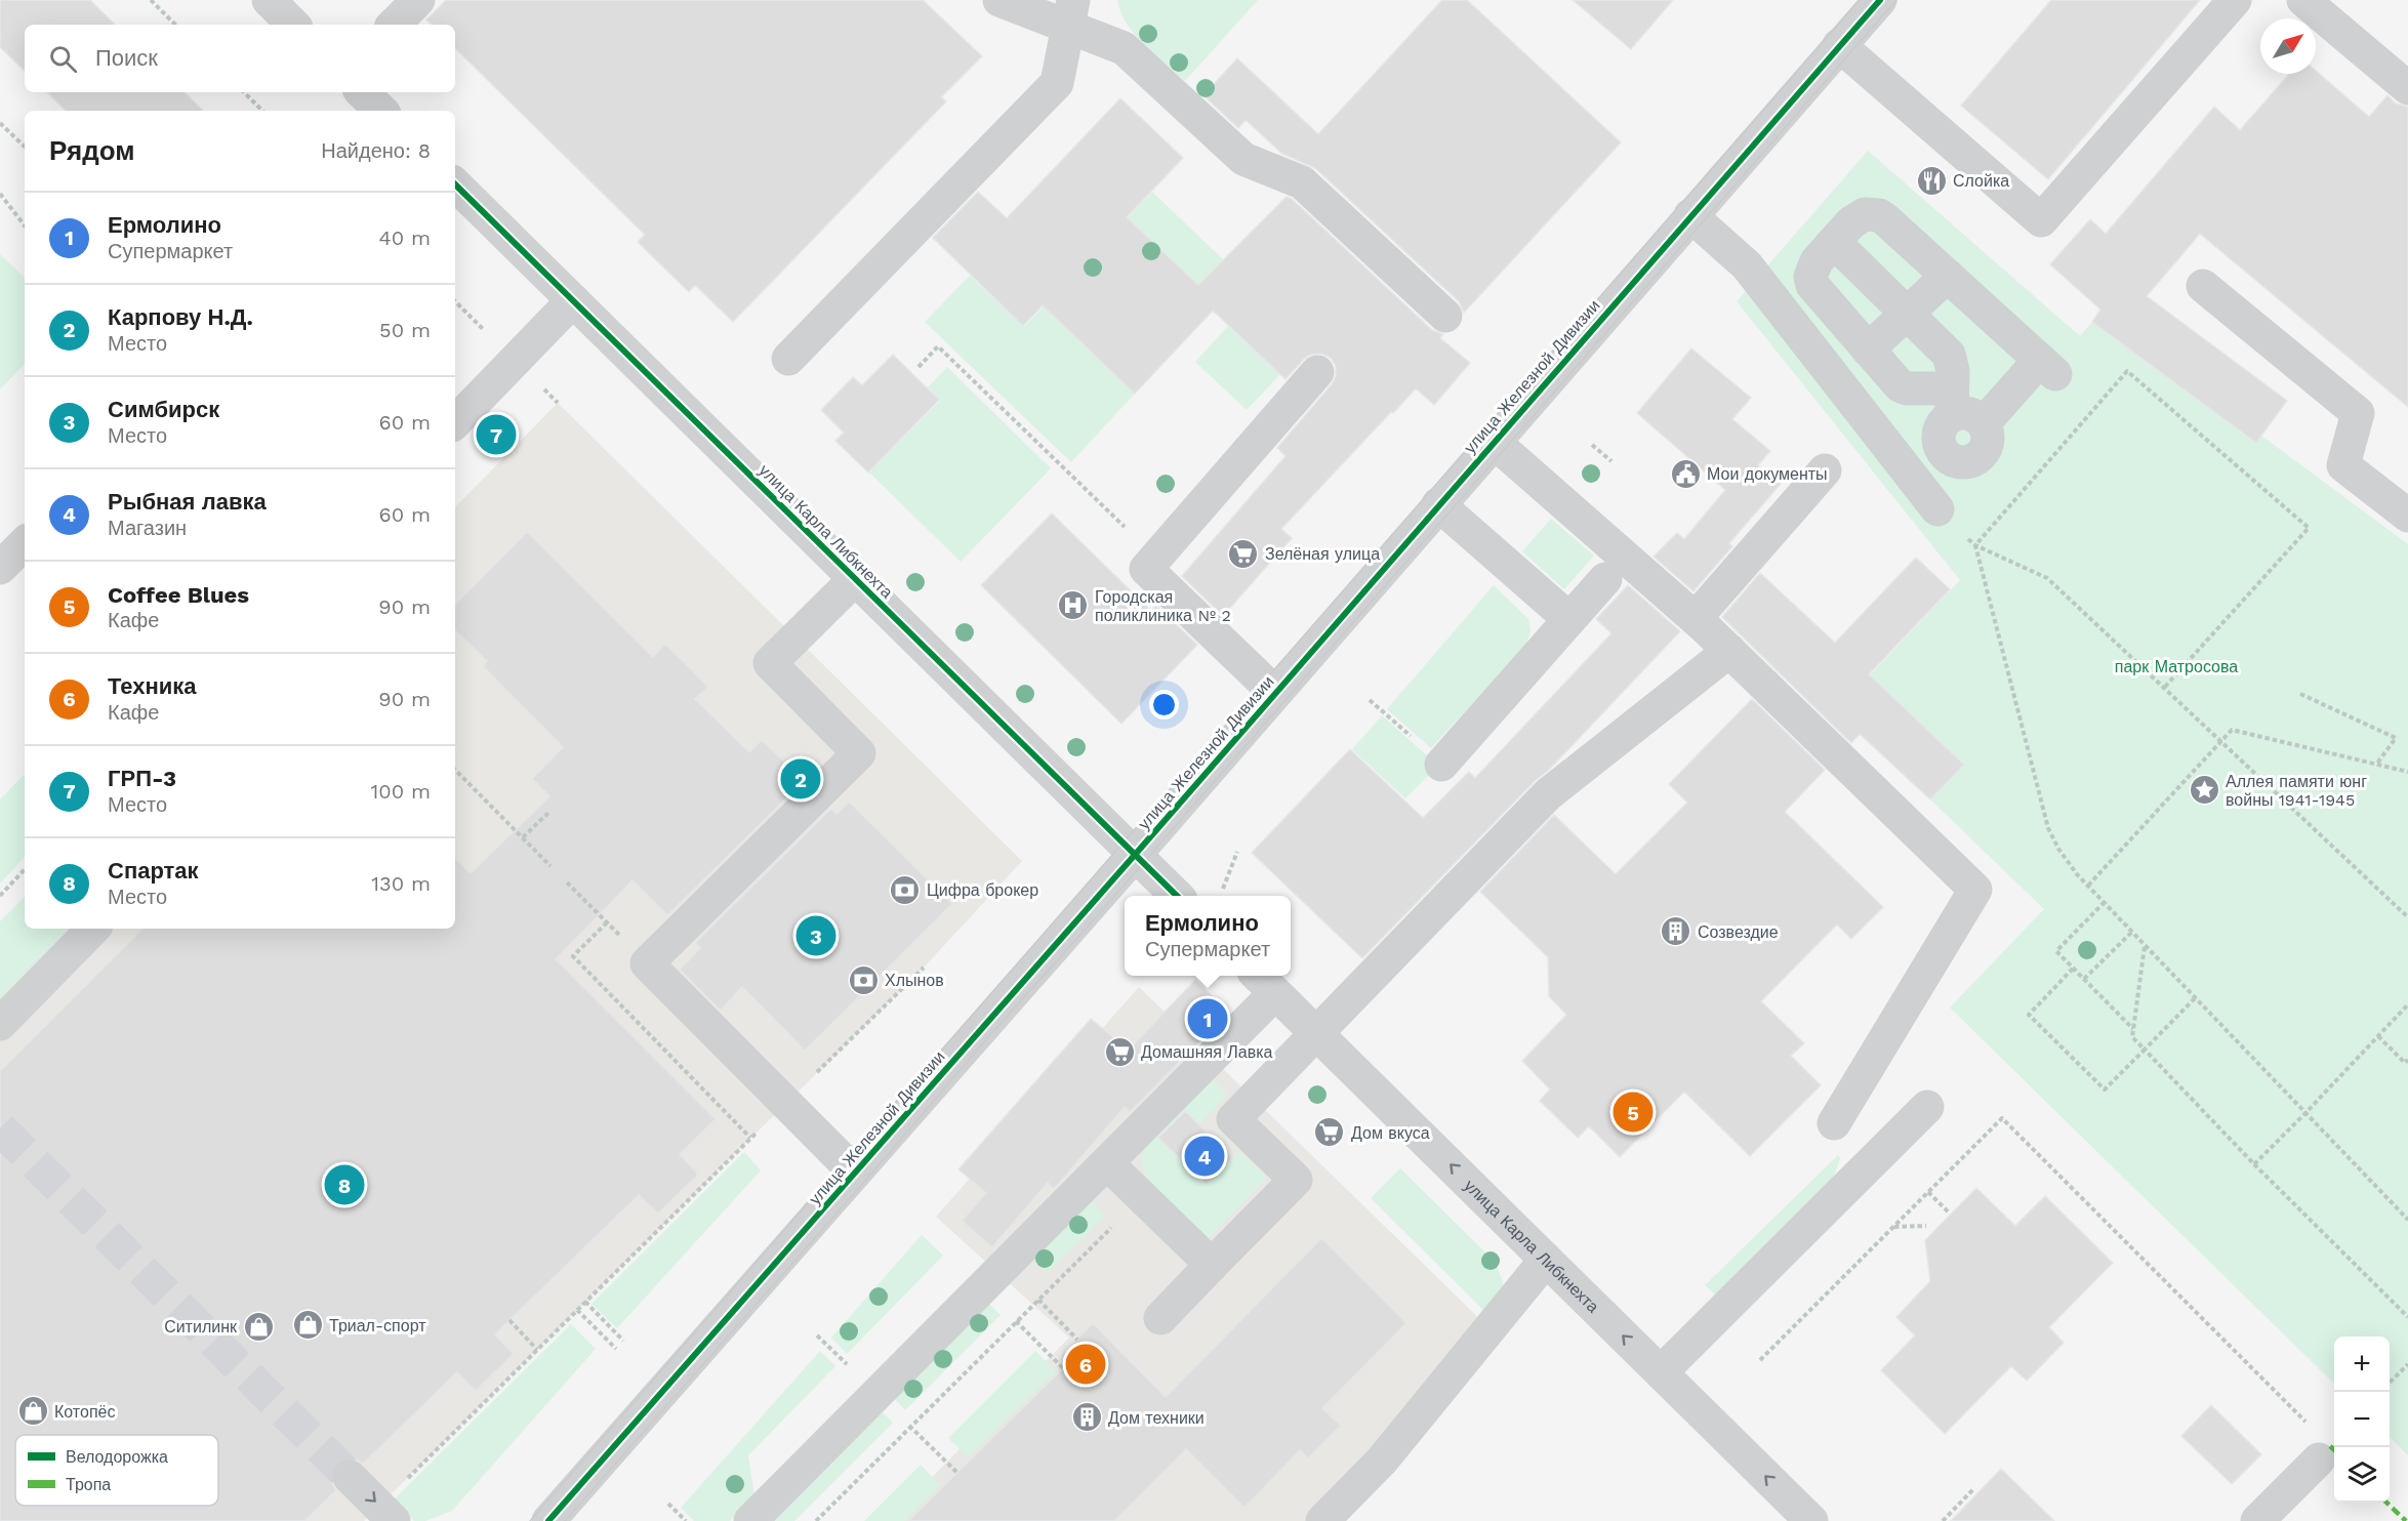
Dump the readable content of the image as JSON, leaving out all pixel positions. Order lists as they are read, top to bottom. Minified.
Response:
{"streets":{"street":["улица Железной Дивизии","улица Карла Либкнехта"]},"crossings":[["улица Железной Дивизии","улица Карла Либкнехта"]],"one_way":["улица Карла Либкнехта"],"parks":["парк Матросова"],"places":{"restaurant":["Слойка"],"public building":["Мои документы"],"supermarket":["Зелёная улица","Домашняя Лавка","Дом вкуса"],"hospital":["Городская поликлиника № 2"],"place":["Аллея памяти юнг войны 1941-1945"],"bank":["Цифра брокер","Хлынов"],"building":["Созвездие","Дом техники"],"shop":["Триал-спорт","Ситилинк","Котопёс"]},"legend":["Велодорожка","Тропа"],"north":"top right","page":{"search":"Поиск","heading":["Рядом","Найдено: 8"],"list":[{"mark":"1","name":"Ермолино","note":"Супермаркет","value":"40 m"},{"mark":"2","name":"Карпову Н.Д.","note":"Место","value":"50 m"},{"mark":"3","name":"Симбирск","note":"Место","value":"60 m"},{"mark":"4","name":"Рыбная лавка","note":"Магазин","value":"60 m"},{"mark":"5","name":"Coffee Blues","note":"Кафе","value":"90 m"},{"mark":"6","name":"Техника","note":"Кафе","value":"90 m"},{"mark":"7","name":"ГРП-3","note":"Место","value":"100 m"},{"mark":"8","name":"Спартак","note":"Место","value":"130 m"}],"pins":["7","2","3","1","5","4","8","6"],"popup":["Ермолино","Супермаркет"],"map_buttons":["+","−"]}}
